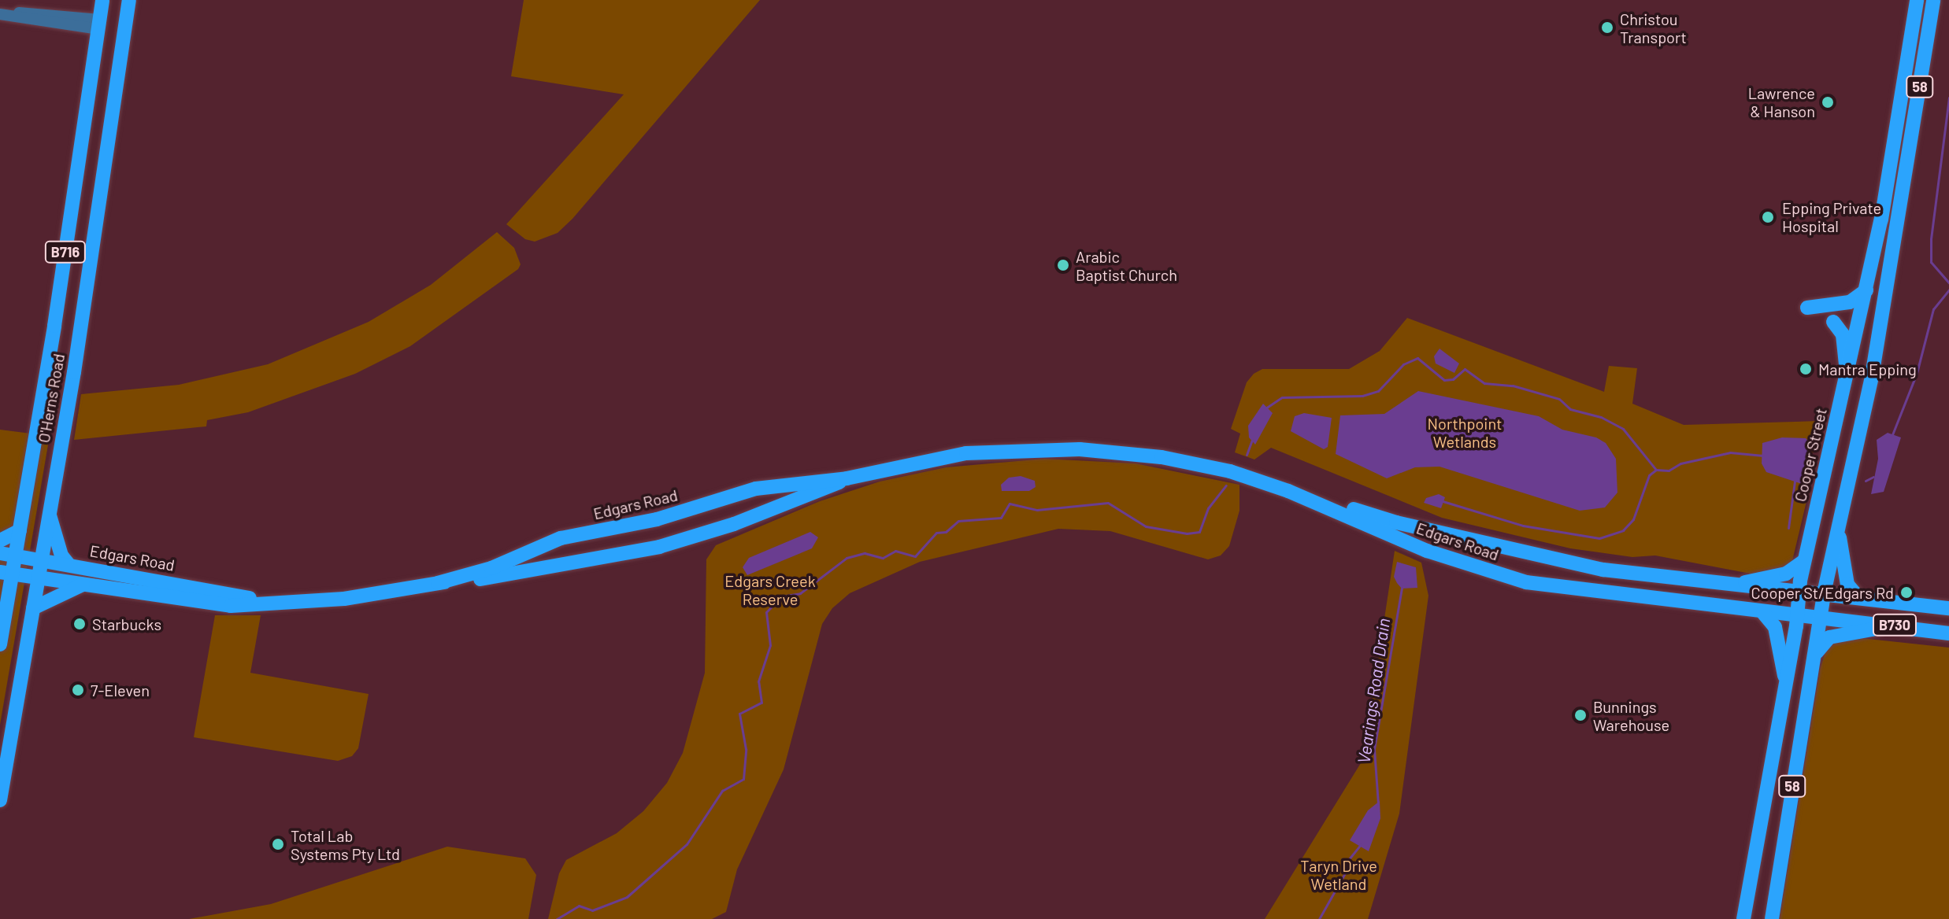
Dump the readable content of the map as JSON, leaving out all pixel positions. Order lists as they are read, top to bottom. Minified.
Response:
{"streets":{"main road":["58","B716","O'Herns Road","Cooper Street","Edgars Road","B730"]},"crossings":[["58","Edgars Road"],["O'Herns Road","Edgars Road"],["Cooper Street","Edgars Road"]],"water":["Vearings Road Drain"],"parks":["Northpoint Wetlands","Edgars Creek Reserve","Taryn Drive Wetland"],"places":["Christou Transport","Lawrence & Hanson","Epping Private Hospital","Arabic Baptist Church","Mantra Epping","Cooper St/Edgars Rd","Starbucks","7-Eleven","Bunnings Warehouse","Total Lab Systems Pty Ltd"]}
